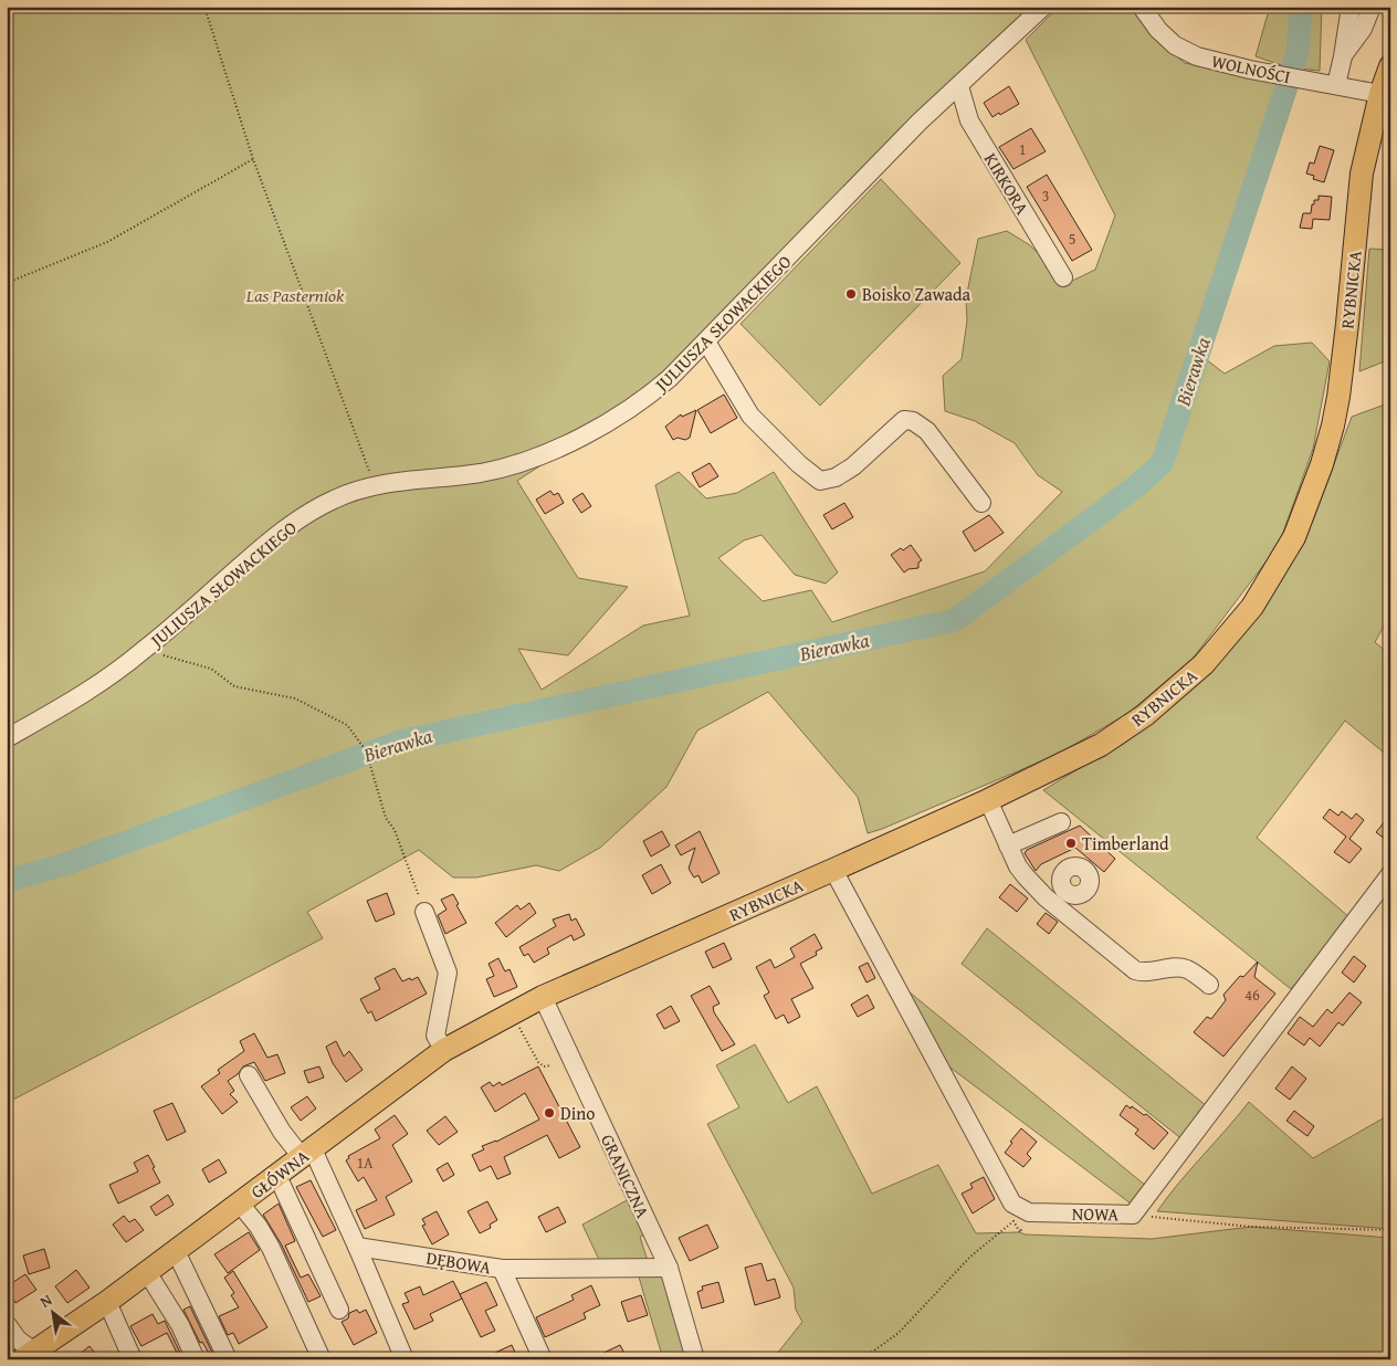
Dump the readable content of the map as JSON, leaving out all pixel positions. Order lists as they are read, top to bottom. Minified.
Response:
{"streets":{"main road":["RYBNICKA","GŁÓWNA"],"street":["WOLNOŚCI","KIRKORA","JULIUSZA SŁOWACKIEGO","GRANICZNA","NOWA","DĘBOWA"]},"crossings":[["WOLNOŚCI","RYBNICKA"],["KIRKORA","JULIUSZA SŁOWACKIEGO"],["RYBNICKA","GŁÓWNA"],["RYBNICKA","GRANICZNA"],["GŁÓWNA","GRANICZNA"],["GRANICZNA","DĘBOWA"]],"water":["Bierawka"],"parks":["Las Pasterniok"],"places":["Boisko Zawada","Timberland","Dino"],"house_numbers":["1","3","5","46","1A"],"north":"top left"}
